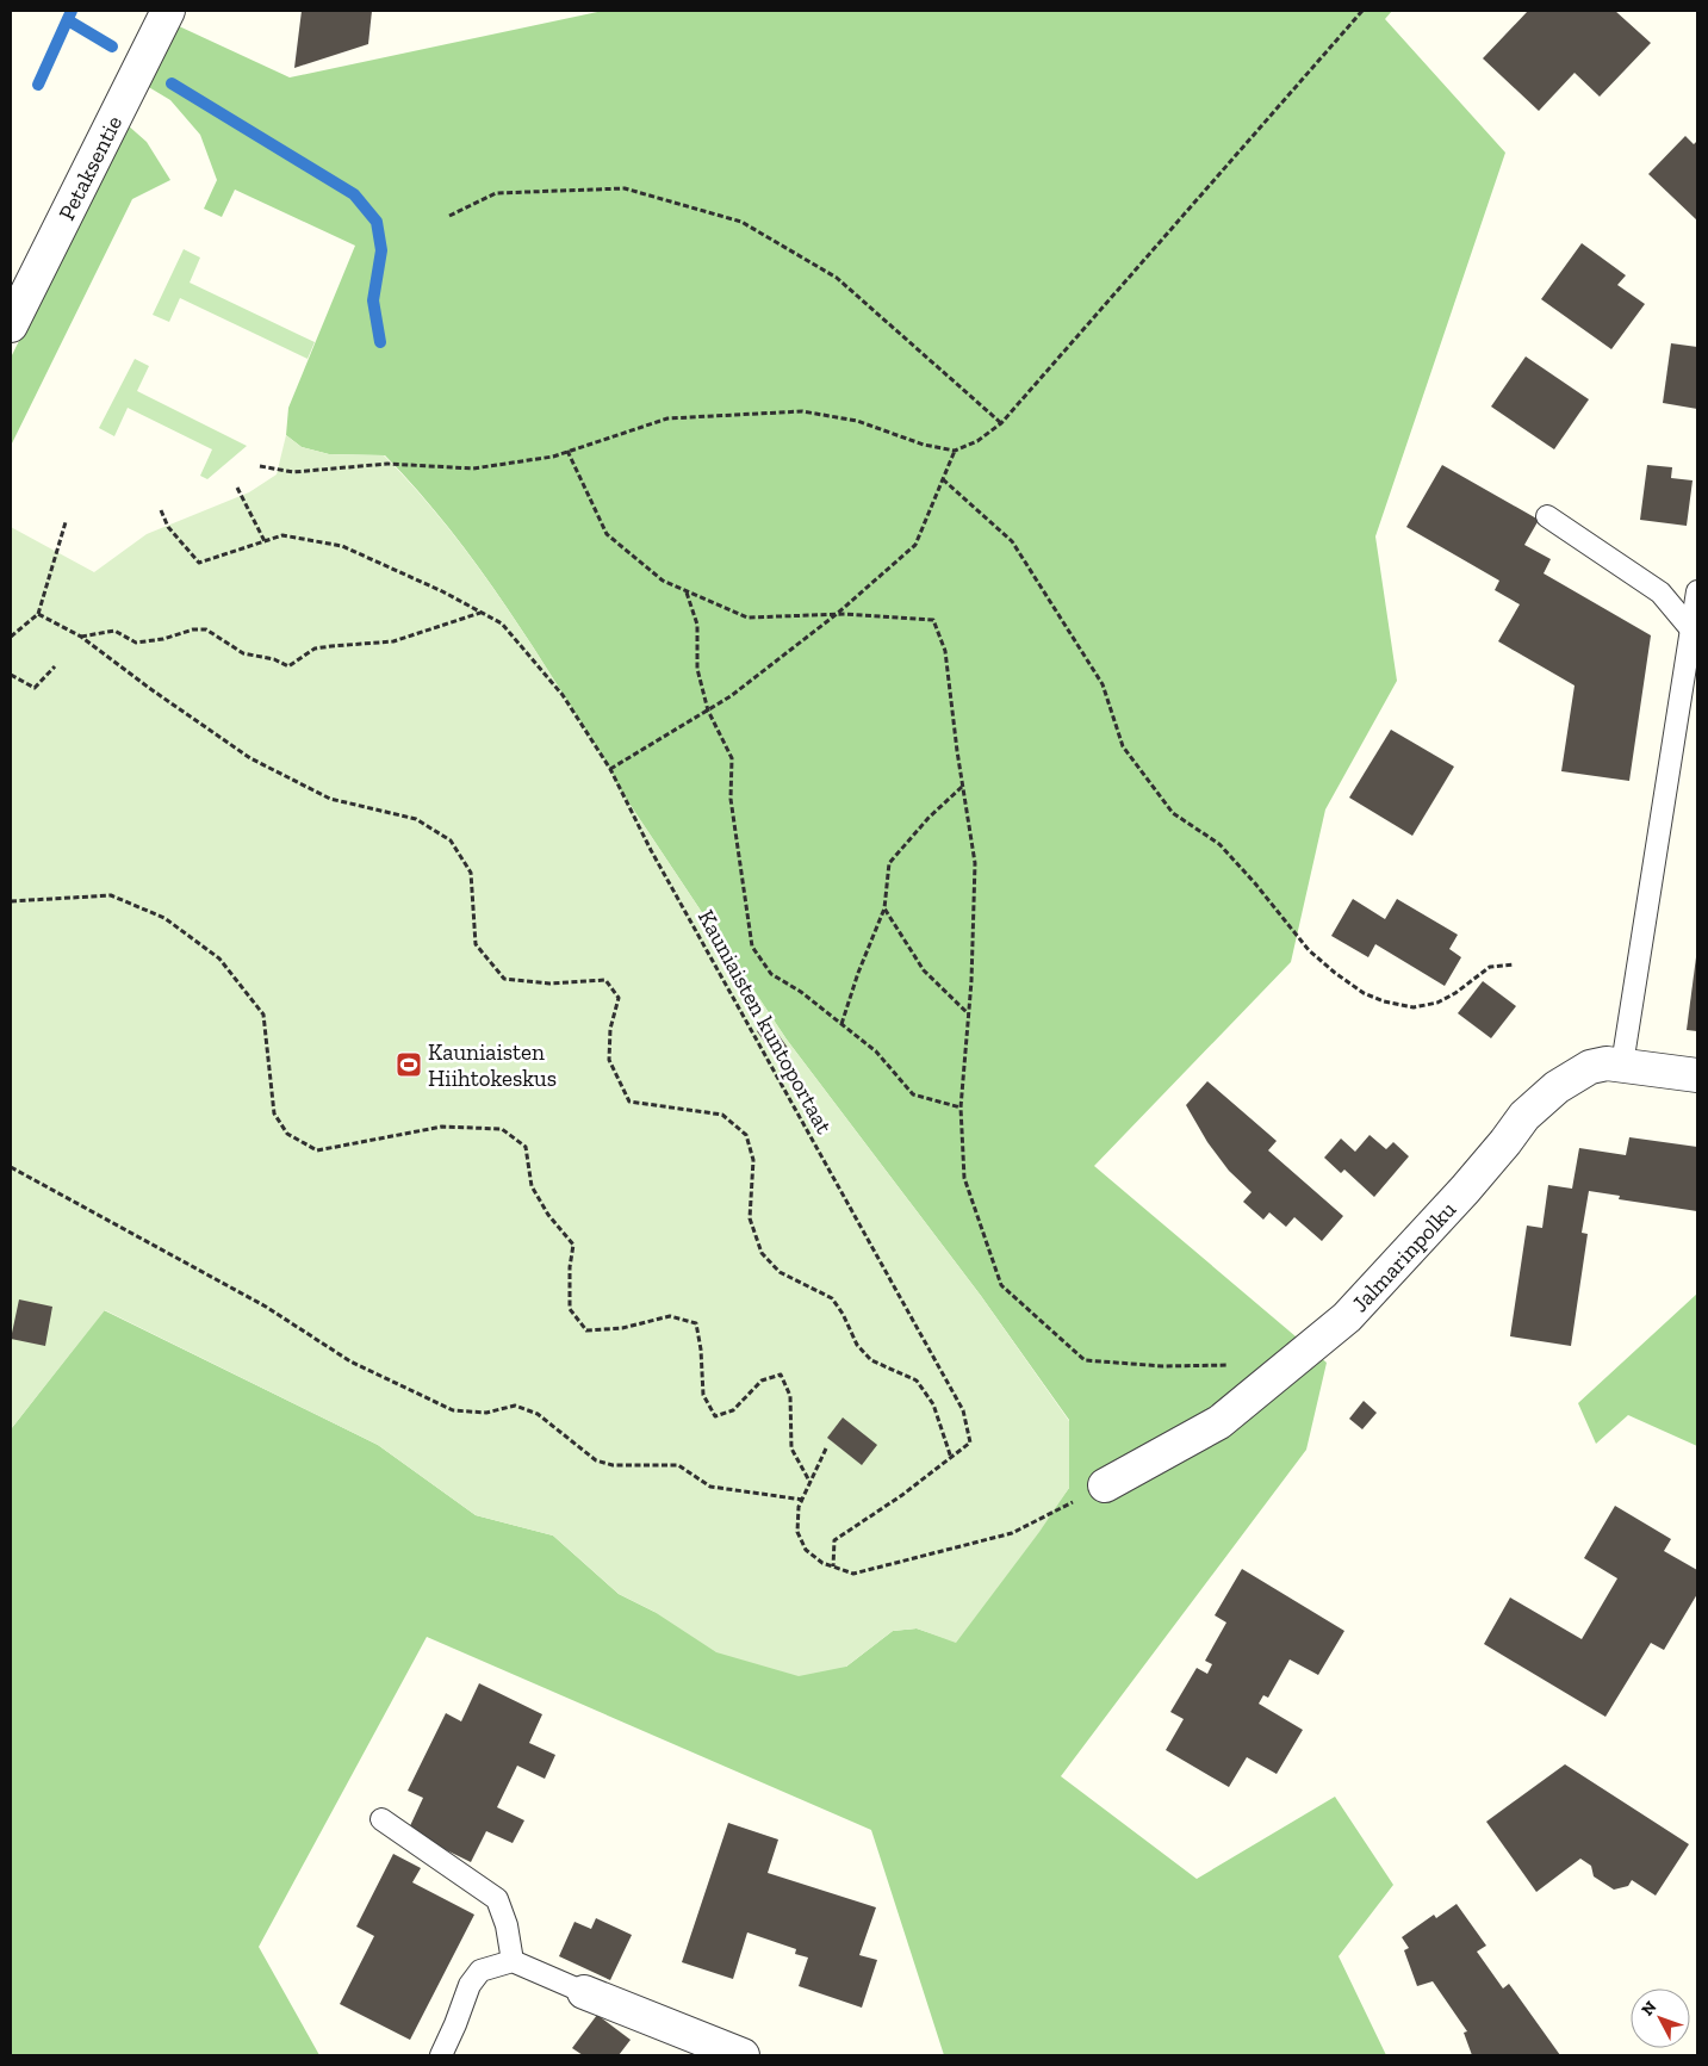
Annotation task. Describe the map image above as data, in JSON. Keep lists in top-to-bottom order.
{
  "streets": {
    "street": ["Petaksentie", "Jalmarinpolku"],
    "path": ["Kauniaisten kuntoportaat"]
  },
  "places": {
    "sports": ["Kauniaisten Hiihtokeskus"]
  },
  "north": "top left"
}
